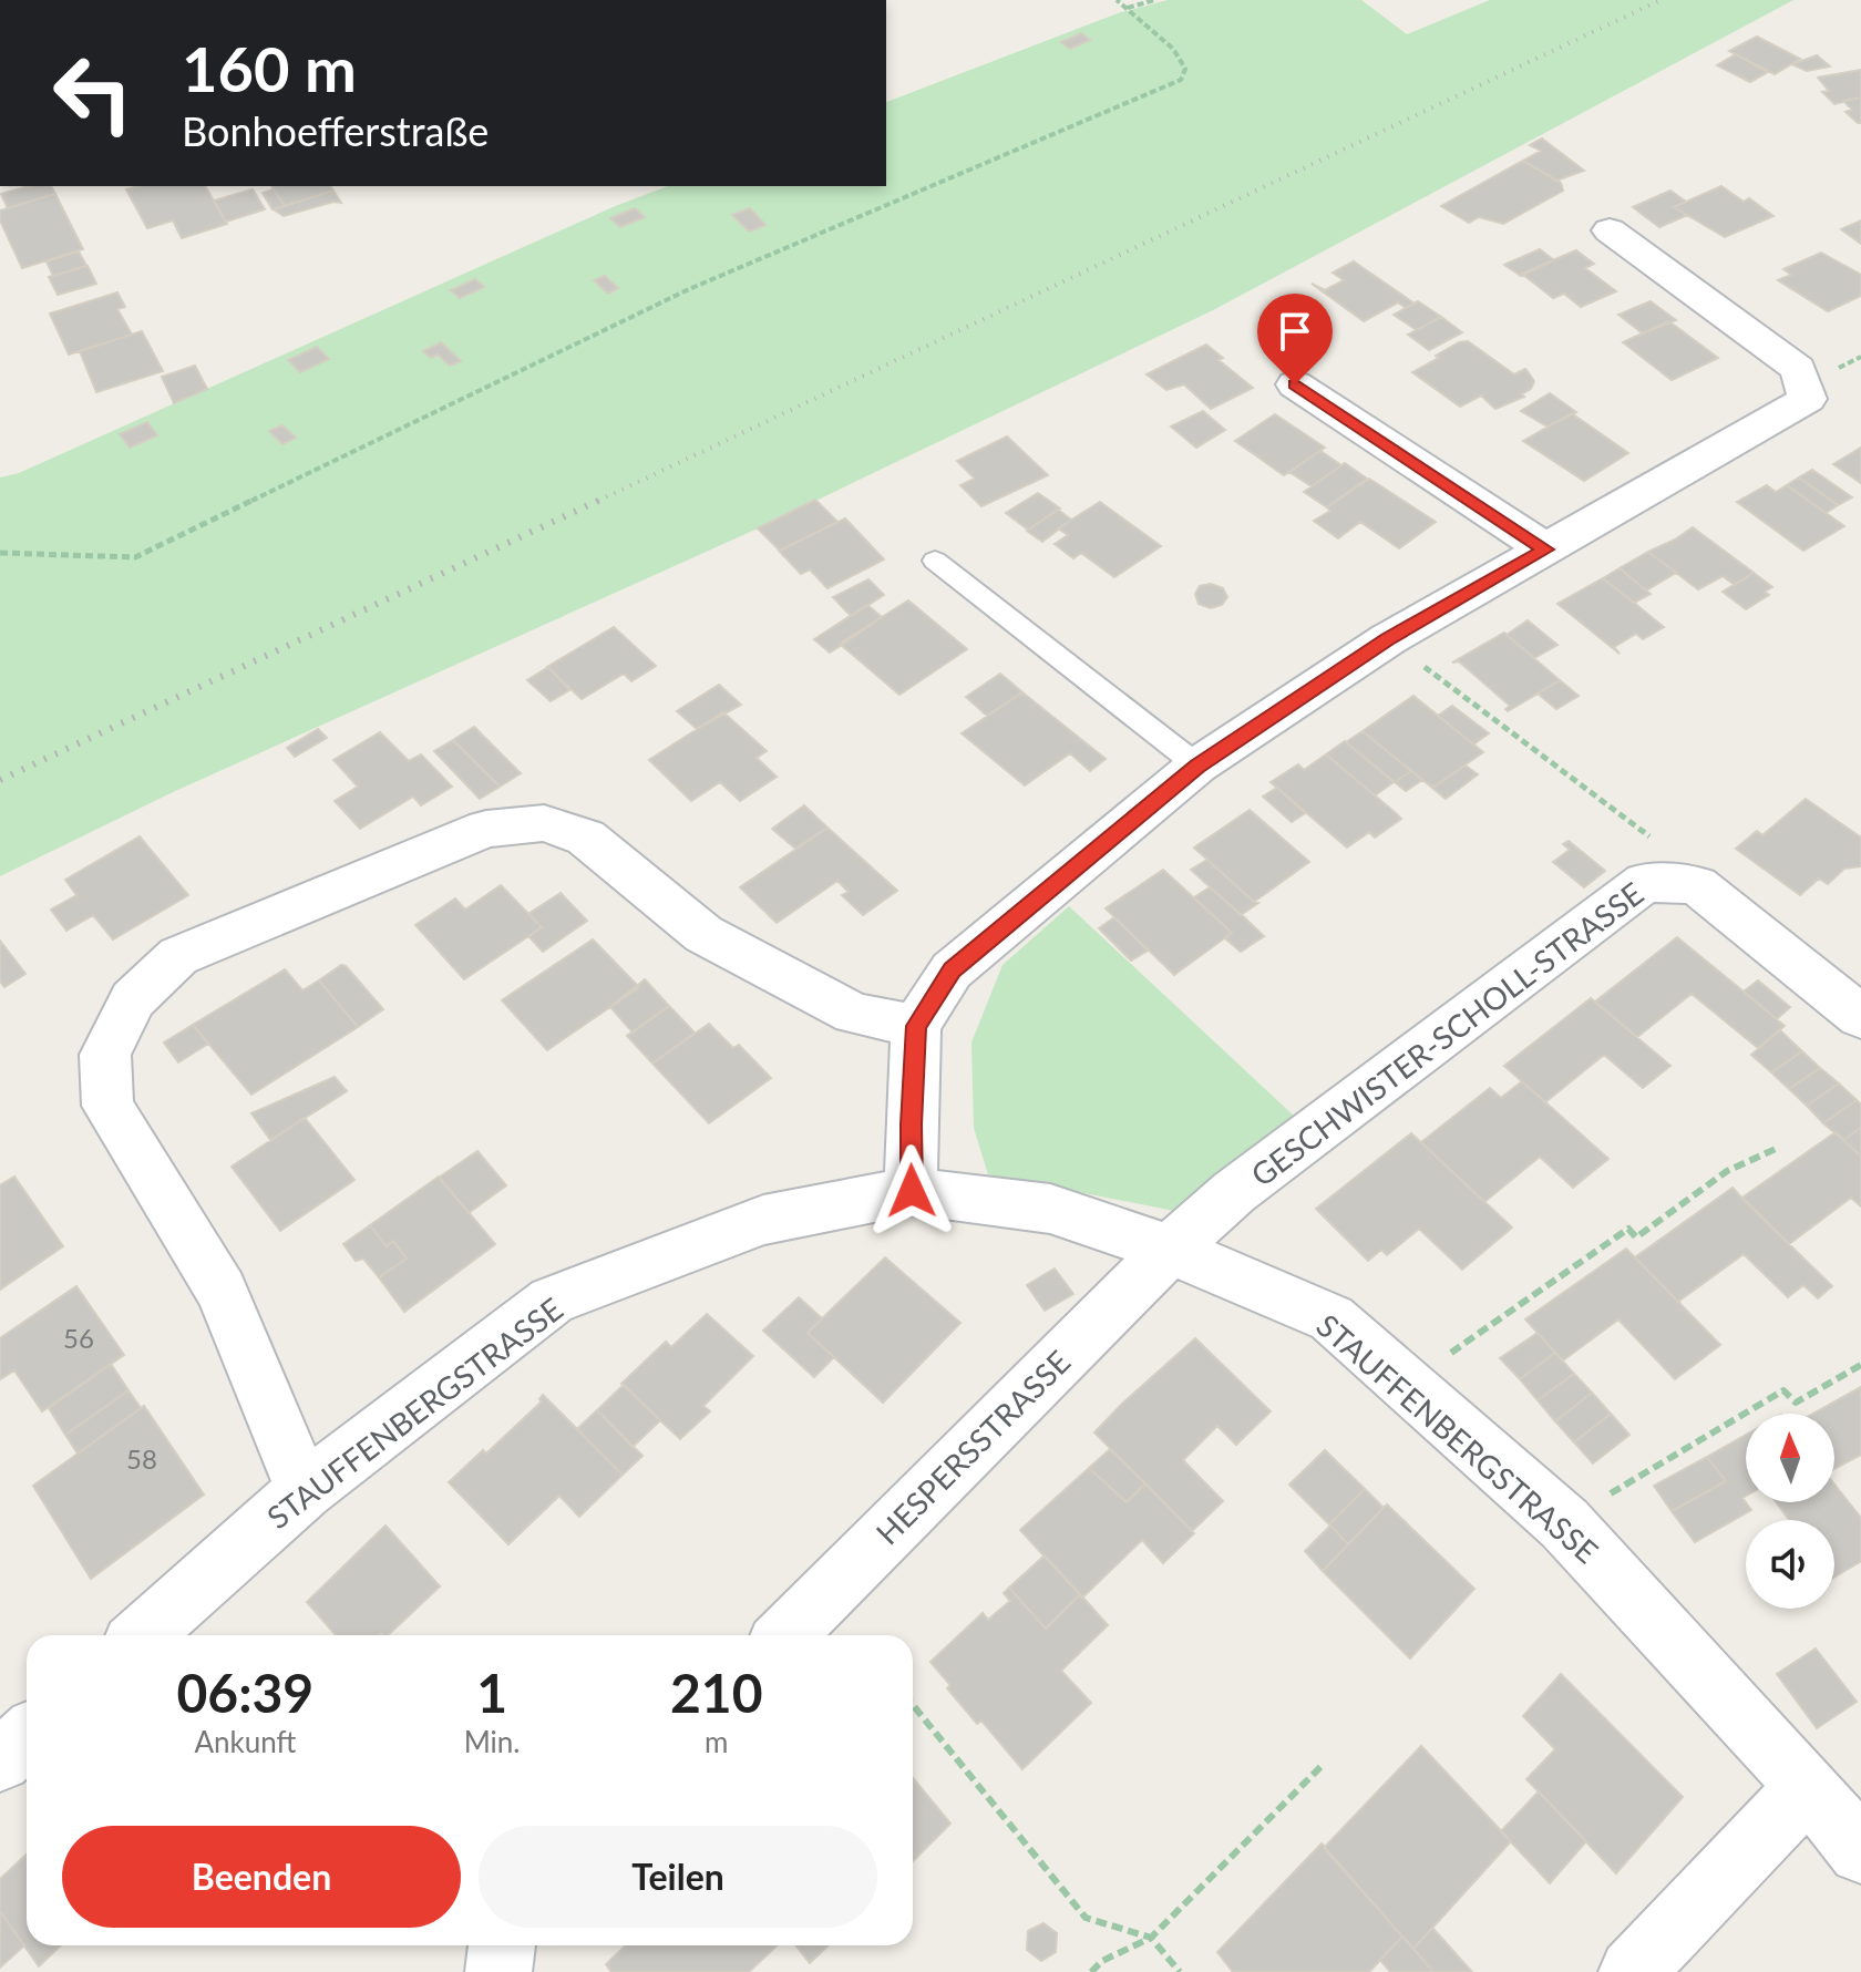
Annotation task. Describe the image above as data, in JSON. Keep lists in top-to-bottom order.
{
  "streets": {
    "street": ["GESCHWISTER-SCHOLL-STRASSE", "STAUFFENBERGSTRASSE", "HESPERSSTRASSE"]
  },
  "crossings": [
    ["GESCHWISTER-SCHOLL-STRASSE", "STAUFFENBERGSTRASSE"],
    ["GESCHWISTER-SCHOLL-STRASSE", "HESPERSSTRASSE"],
    ["STAUFFENBERGSTRASSE", "HESPERSSTRASSE"]
  ],
  "house_numbers": ["56", "58"],
  "north": "top",
  "page": {
    "turn": ["160 m", "Bonhoefferstraße"],
    "eta": [
      "06:39",
      "Ankunft",
      "1",
      "Min.",
      "210",
      "m"
    ],
    "buttons": ["Beenden", "Teilen"]
  }
}
